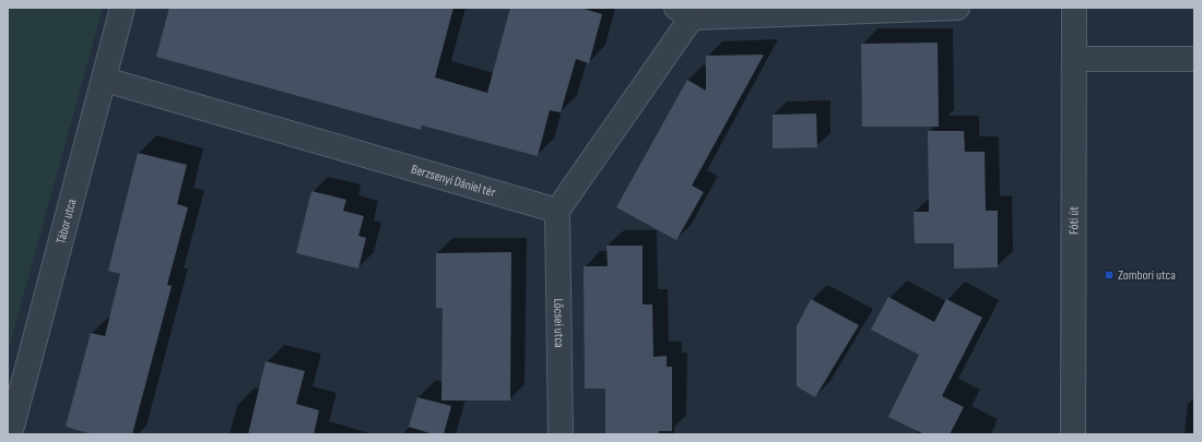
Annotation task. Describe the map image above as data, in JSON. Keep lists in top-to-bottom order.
{
  "streets": {
    "street": [
      "Berzsenyi Dániel tér",
      "Tábor utca",
      "Fóti út",
      "Lőcsei utca"
    ]
  },
  "crossings": [
    ["Berzsenyi Dániel tér", "Tábor utca"],
    ["Berzsenyi Dániel tér", "Lőcsei utca"]
  ],
  "places": {
    "transit": ["Zombori utca"]
  }
}
